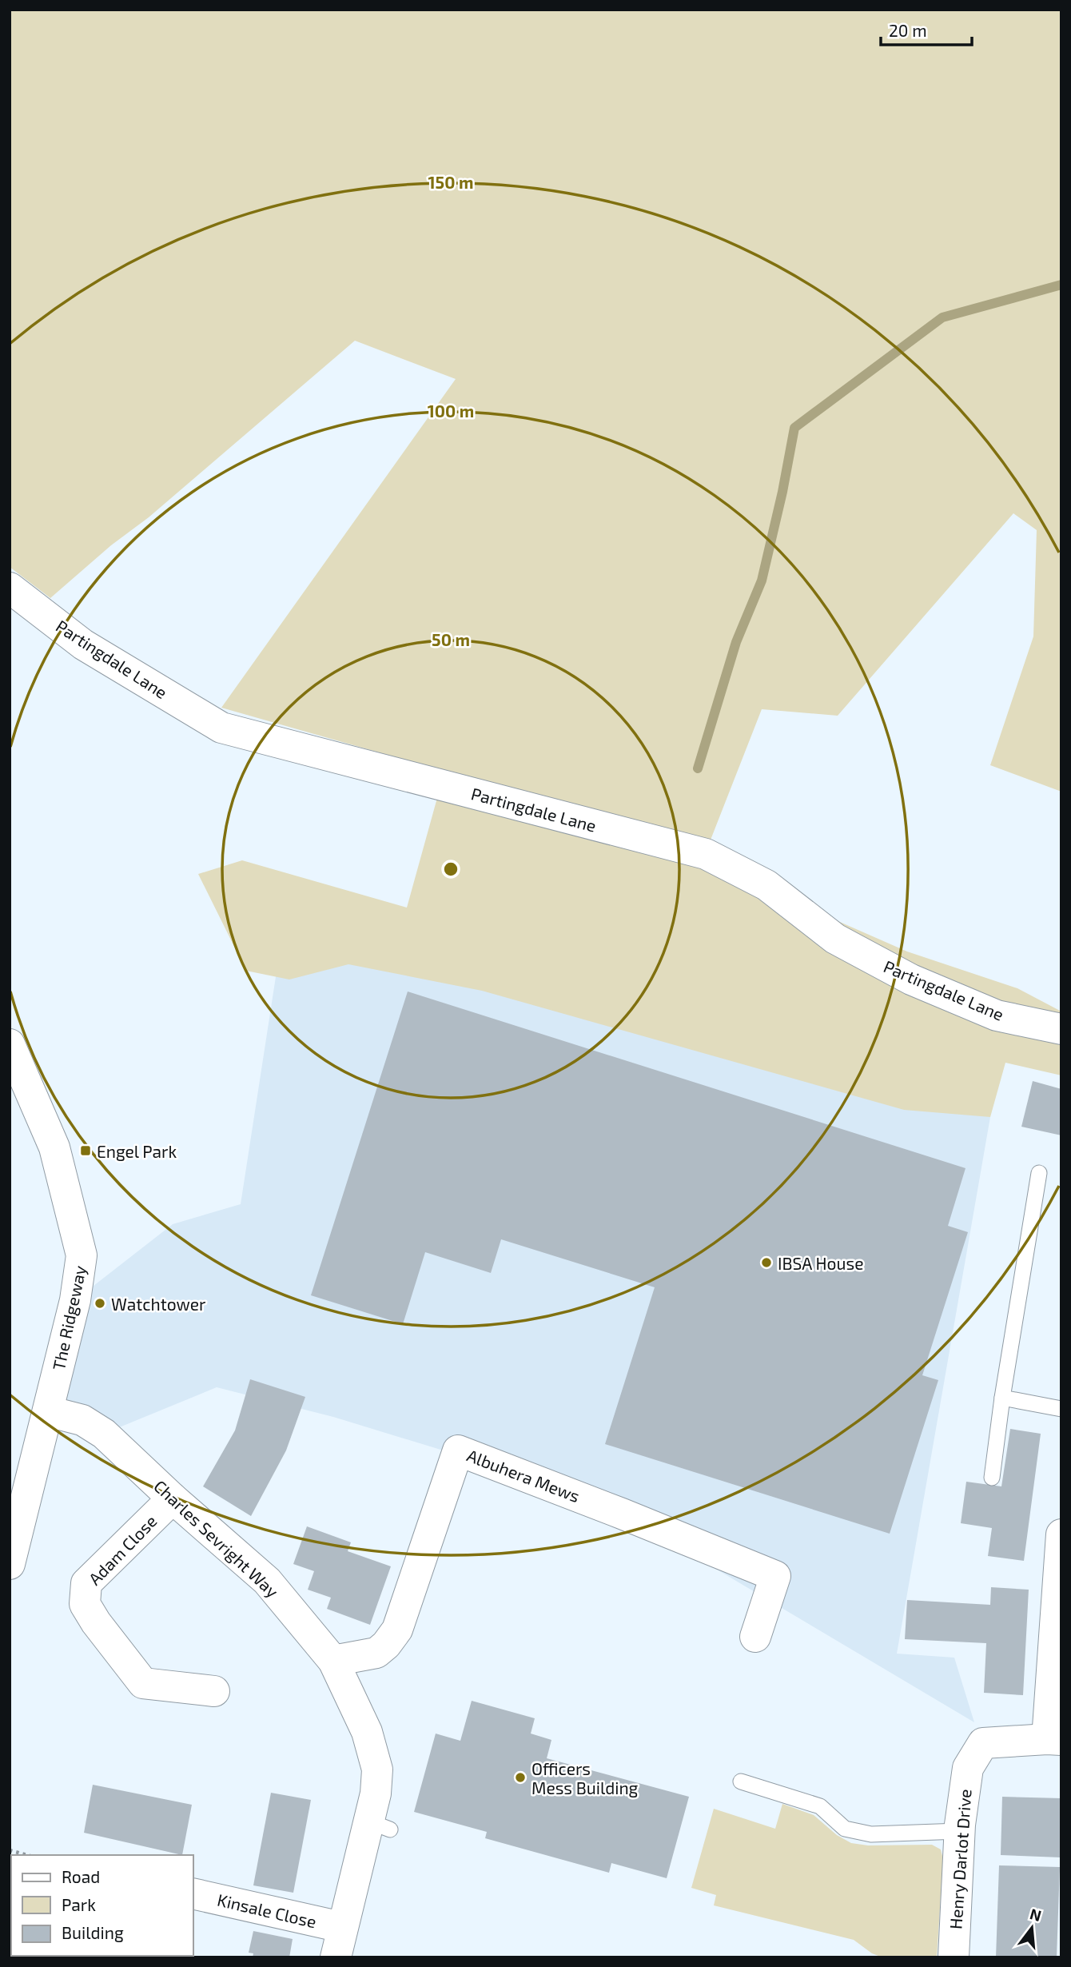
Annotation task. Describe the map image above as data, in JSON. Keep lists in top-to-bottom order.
{
  "streets": {
    "street": [
      "Partingdale Lane",
      "The Ridgeway",
      "Albuhera Mews",
      "Charles Sevright Way",
      "Adam Close",
      "Henry Darlot Drive",
      "Kinsale Close"
    ]
  },
  "crossings": [
    ["The Ridgeway", "Charles Sevright Way"],
    ["Albuhera Mews", "Charles Sevright Way"],
    ["Charles Sevright Way", "Adam Close"],
    ["Charles Sevright Way", "Kinsale Close"]
  ],
  "places": {
    "transit": ["Engel Park"],
    "other": ["IBSA House", "Watchtower", "Officers Mess Building"]
  },
  "legend": ["Road", "Park", "Building"],
  "scale_bar": "20 m",
  "north": "top",
  "rings": ["150 m", "100 m", "50 m"]
}
